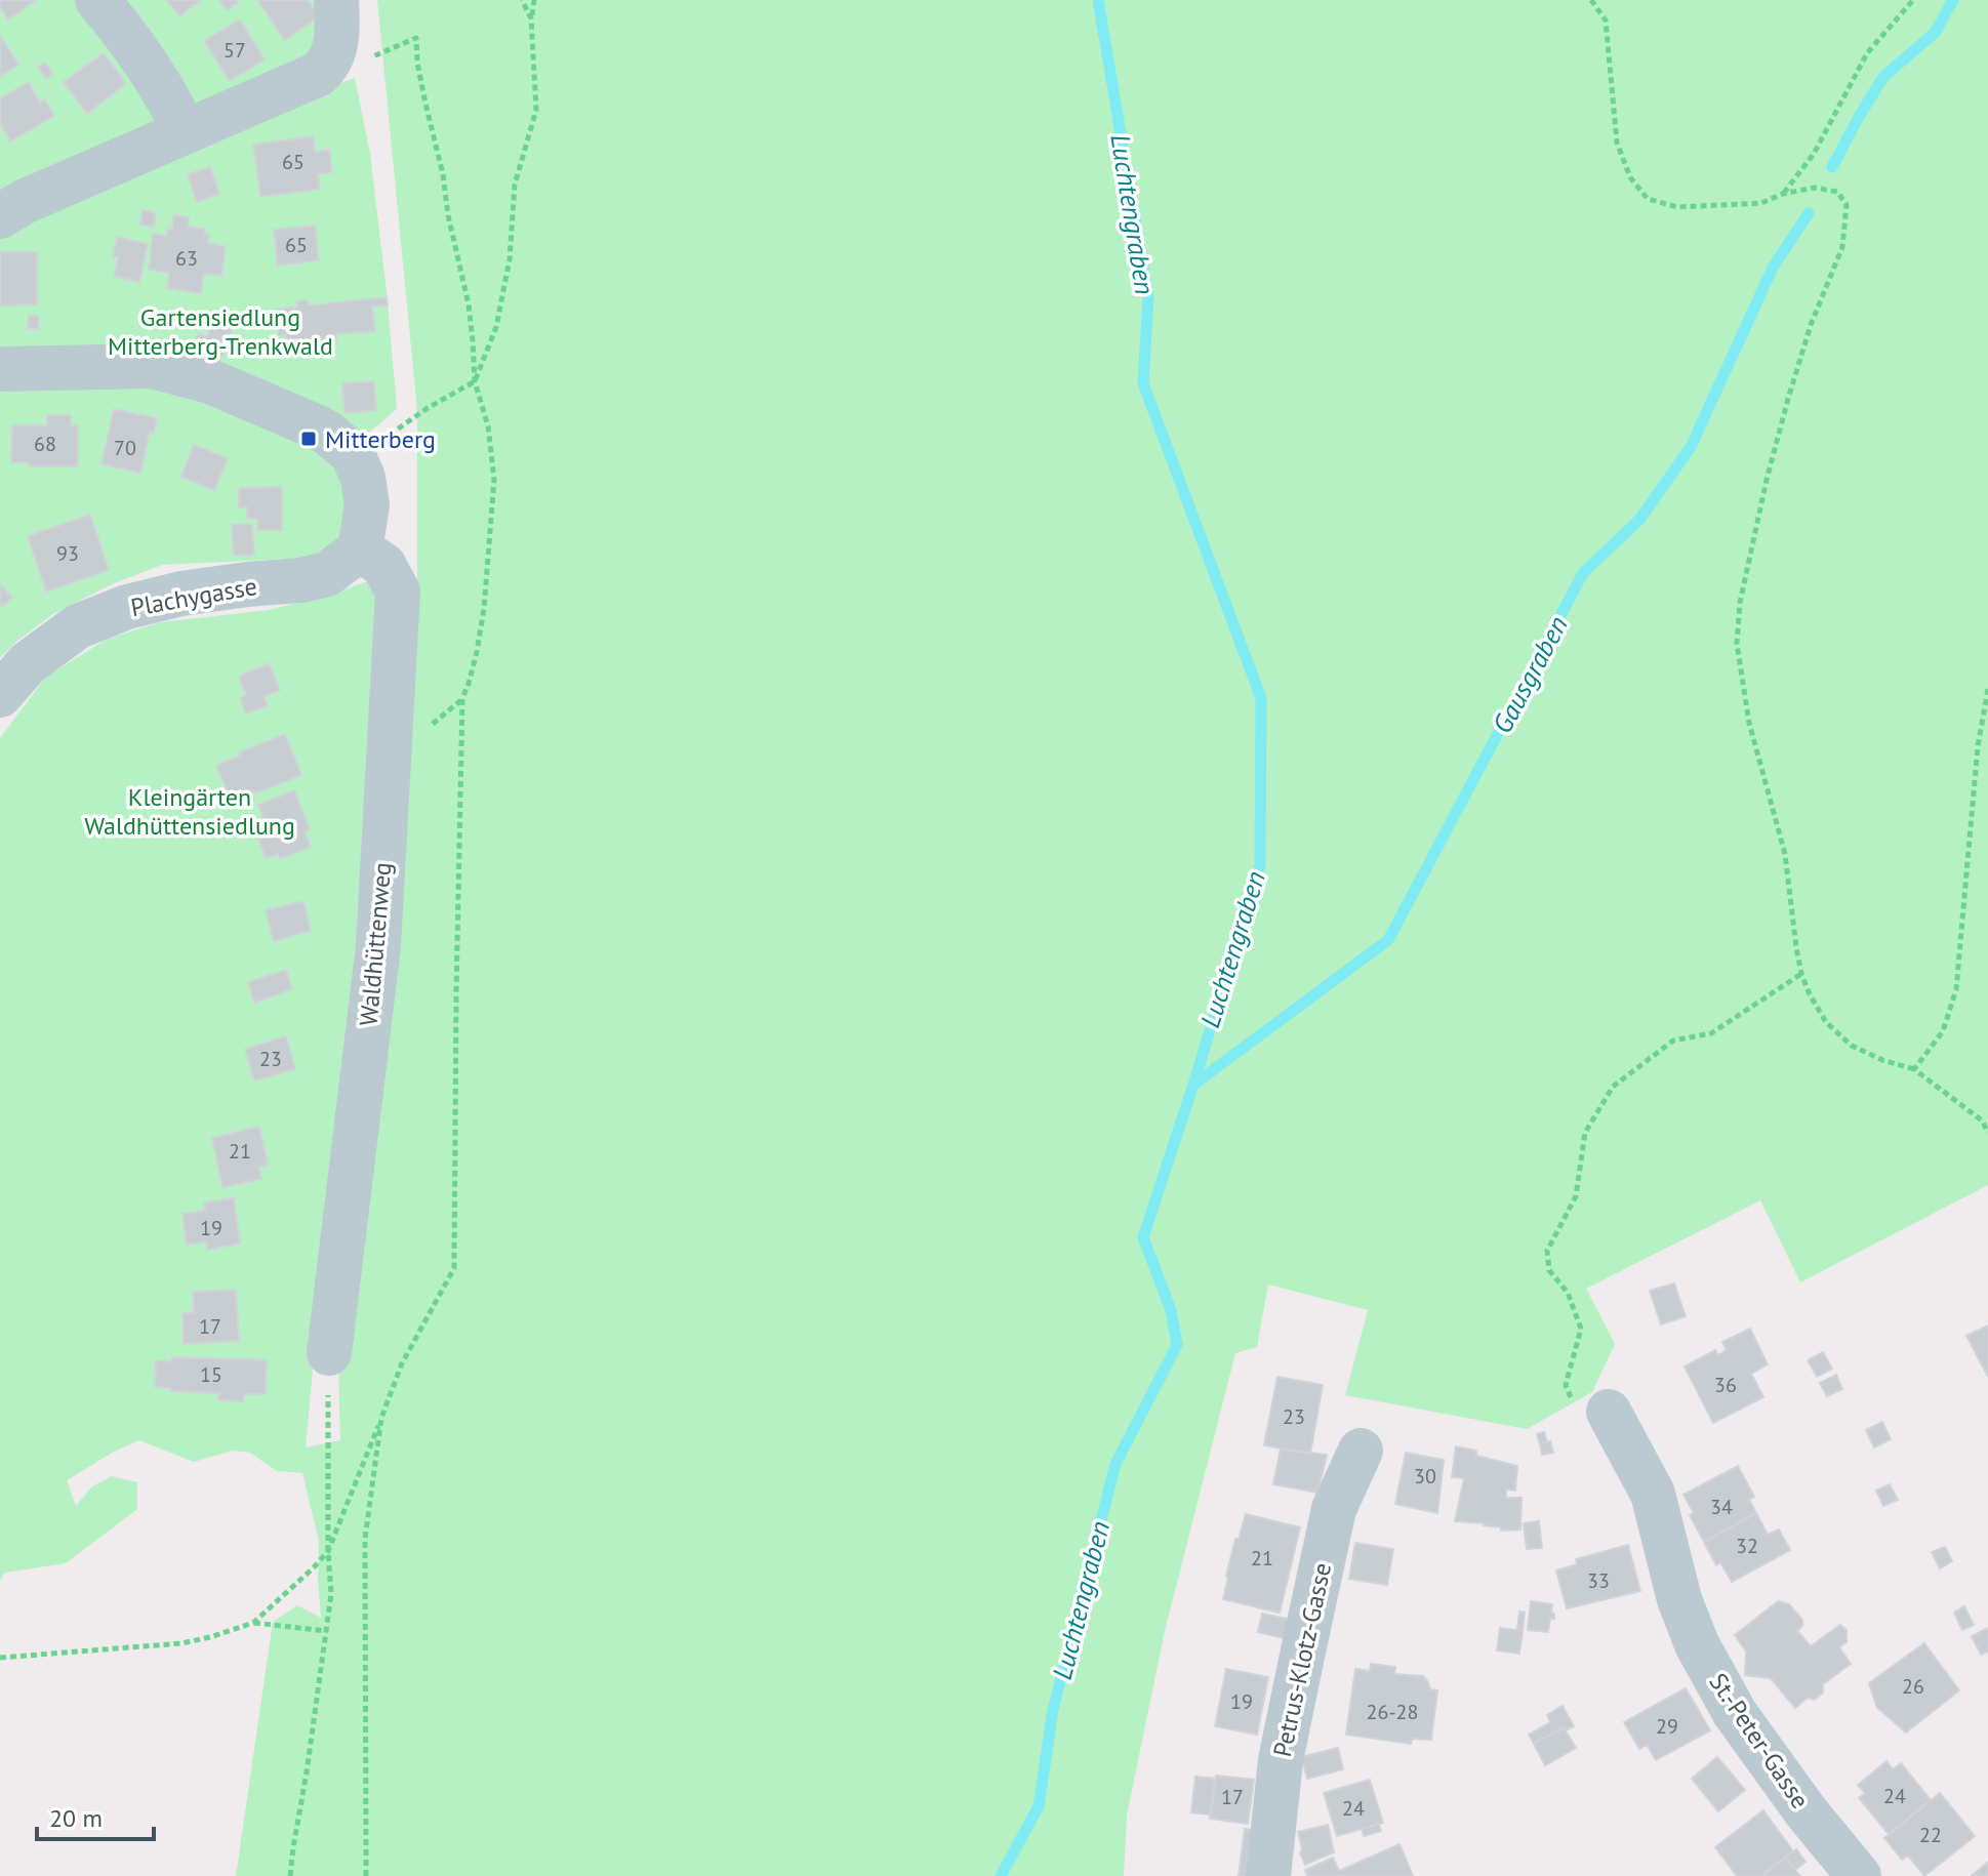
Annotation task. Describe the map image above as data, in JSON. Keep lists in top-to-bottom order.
{
  "streets": {
    "street": [
      "Plachygasse",
      "Waldhüttenweg",
      "Petrus-Klotz-Gasse",
      "St.-Peter-Gasse"
    ]
  },
  "crossings": [
    ["Plachygasse", "Waldhüttenweg"]
  ],
  "water": ["Luchtengraben", "Gausgraben"],
  "parks": ["Gartensiedlung Mitterberg-Trenkwald", "Kleingärten Waldhüttensiedlung"],
  "places": {
    "transit": ["Mitterberg"]
  },
  "house_numbers": [
    "57",
    "65",
    "65",
    "63",
    "68",
    "70",
    "93",
    "23",
    "21",
    "19",
    "17",
    "15",
    "36",
    "23",
    "30",
    "34",
    "32",
    "21",
    "33",
    "26",
    "19",
    "26-28",
    "29",
    "24",
    "17",
    "24",
    "22"
  ],
  "scale_bar": "20 m"
}
